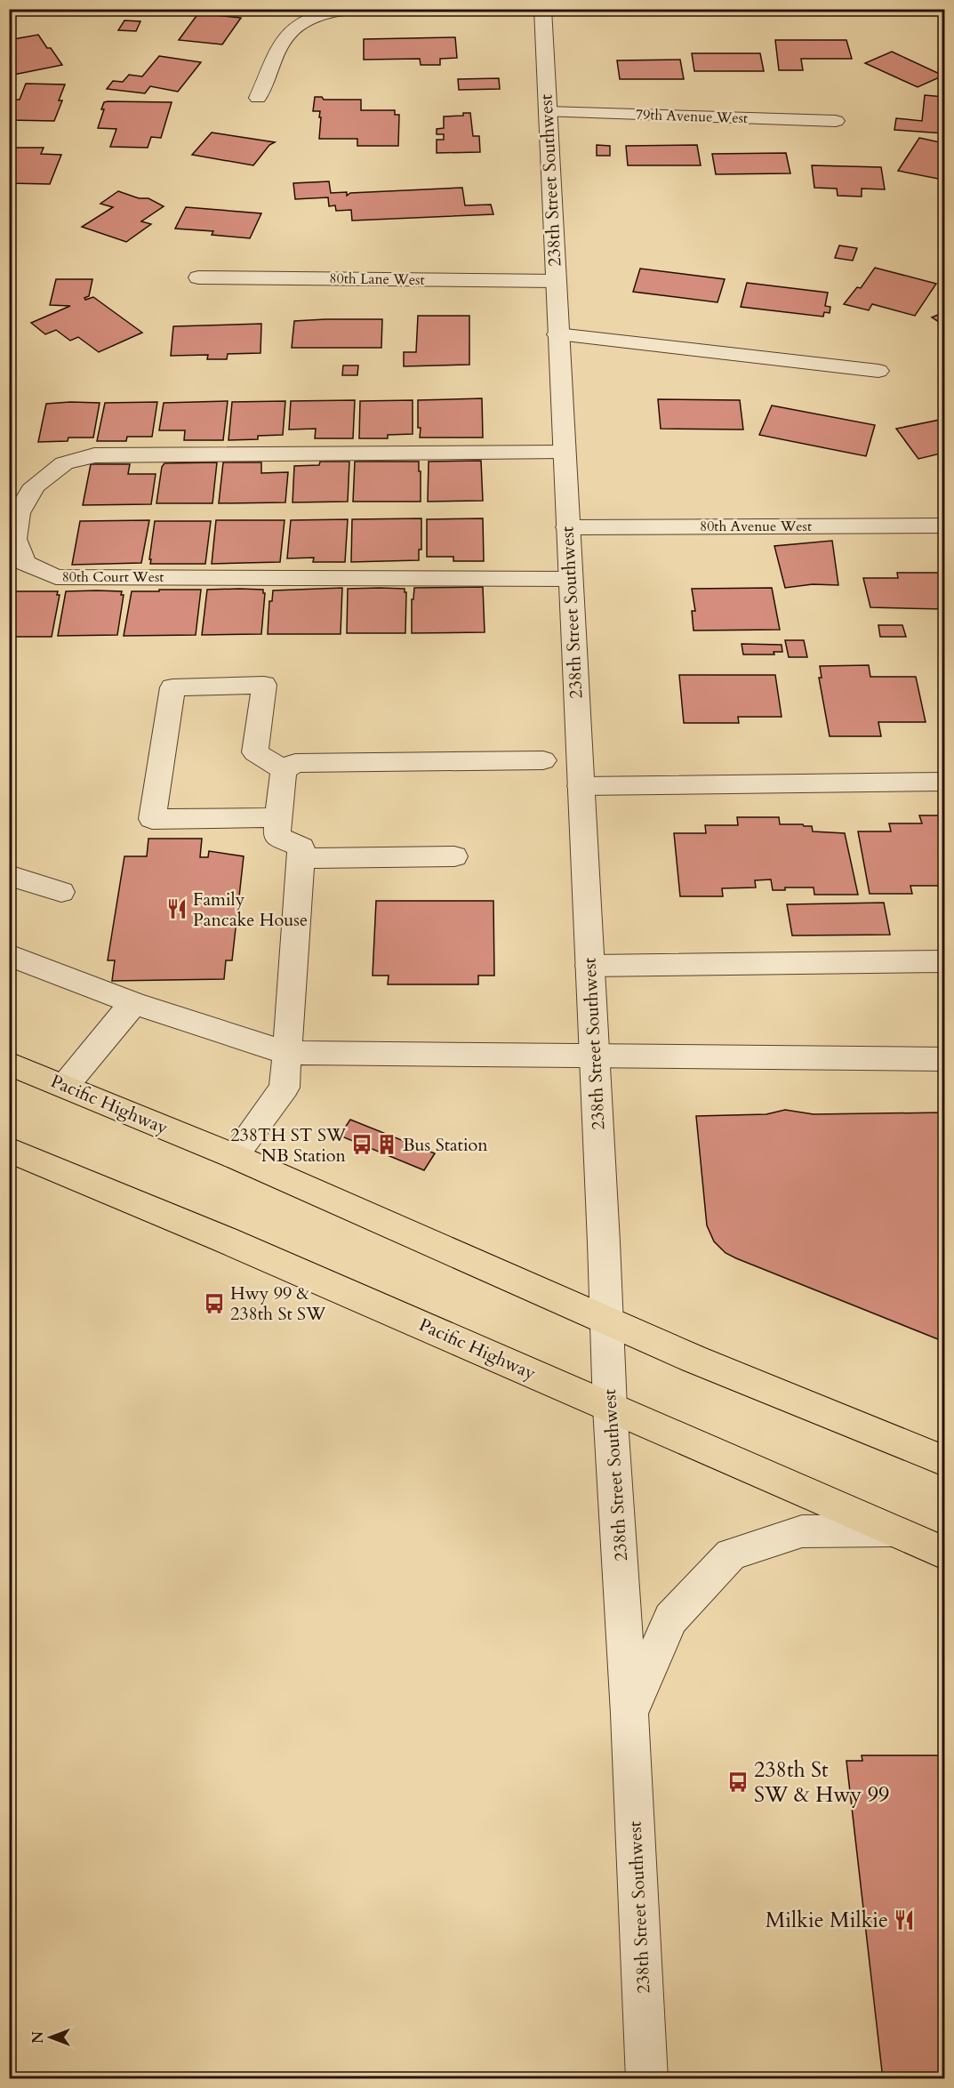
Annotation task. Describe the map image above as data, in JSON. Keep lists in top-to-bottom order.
{
  "streets": {
    "highway": ["Pacific Highway"],
    "street": [
      "79th Avenue West",
      "238th Street Southwest",
      "80th Lane West",
      "80th Avenue West",
      "80th Court West"
    ]
  },
  "crossings": [
    ["79th Avenue West", "238th Street Southwest"],
    ["238th Street Southwest", "80th Lane West"],
    ["238th Street Southwest", "80th Avenue West"],
    ["238th Street Southwest", "80th Court West"],
    ["238th Street Southwest", "Pacific Highway"]
  ],
  "places": {
    "restaurant": ["Family Pancake House", "Milkie Milkie"],
    "bus stop": ["238TH ST SW NB Station", "Hwy 99 & 238th St SW", "238th St SW & Hwy 99"],
    "building": ["Bus Station"]
  },
  "north": "left"
}
